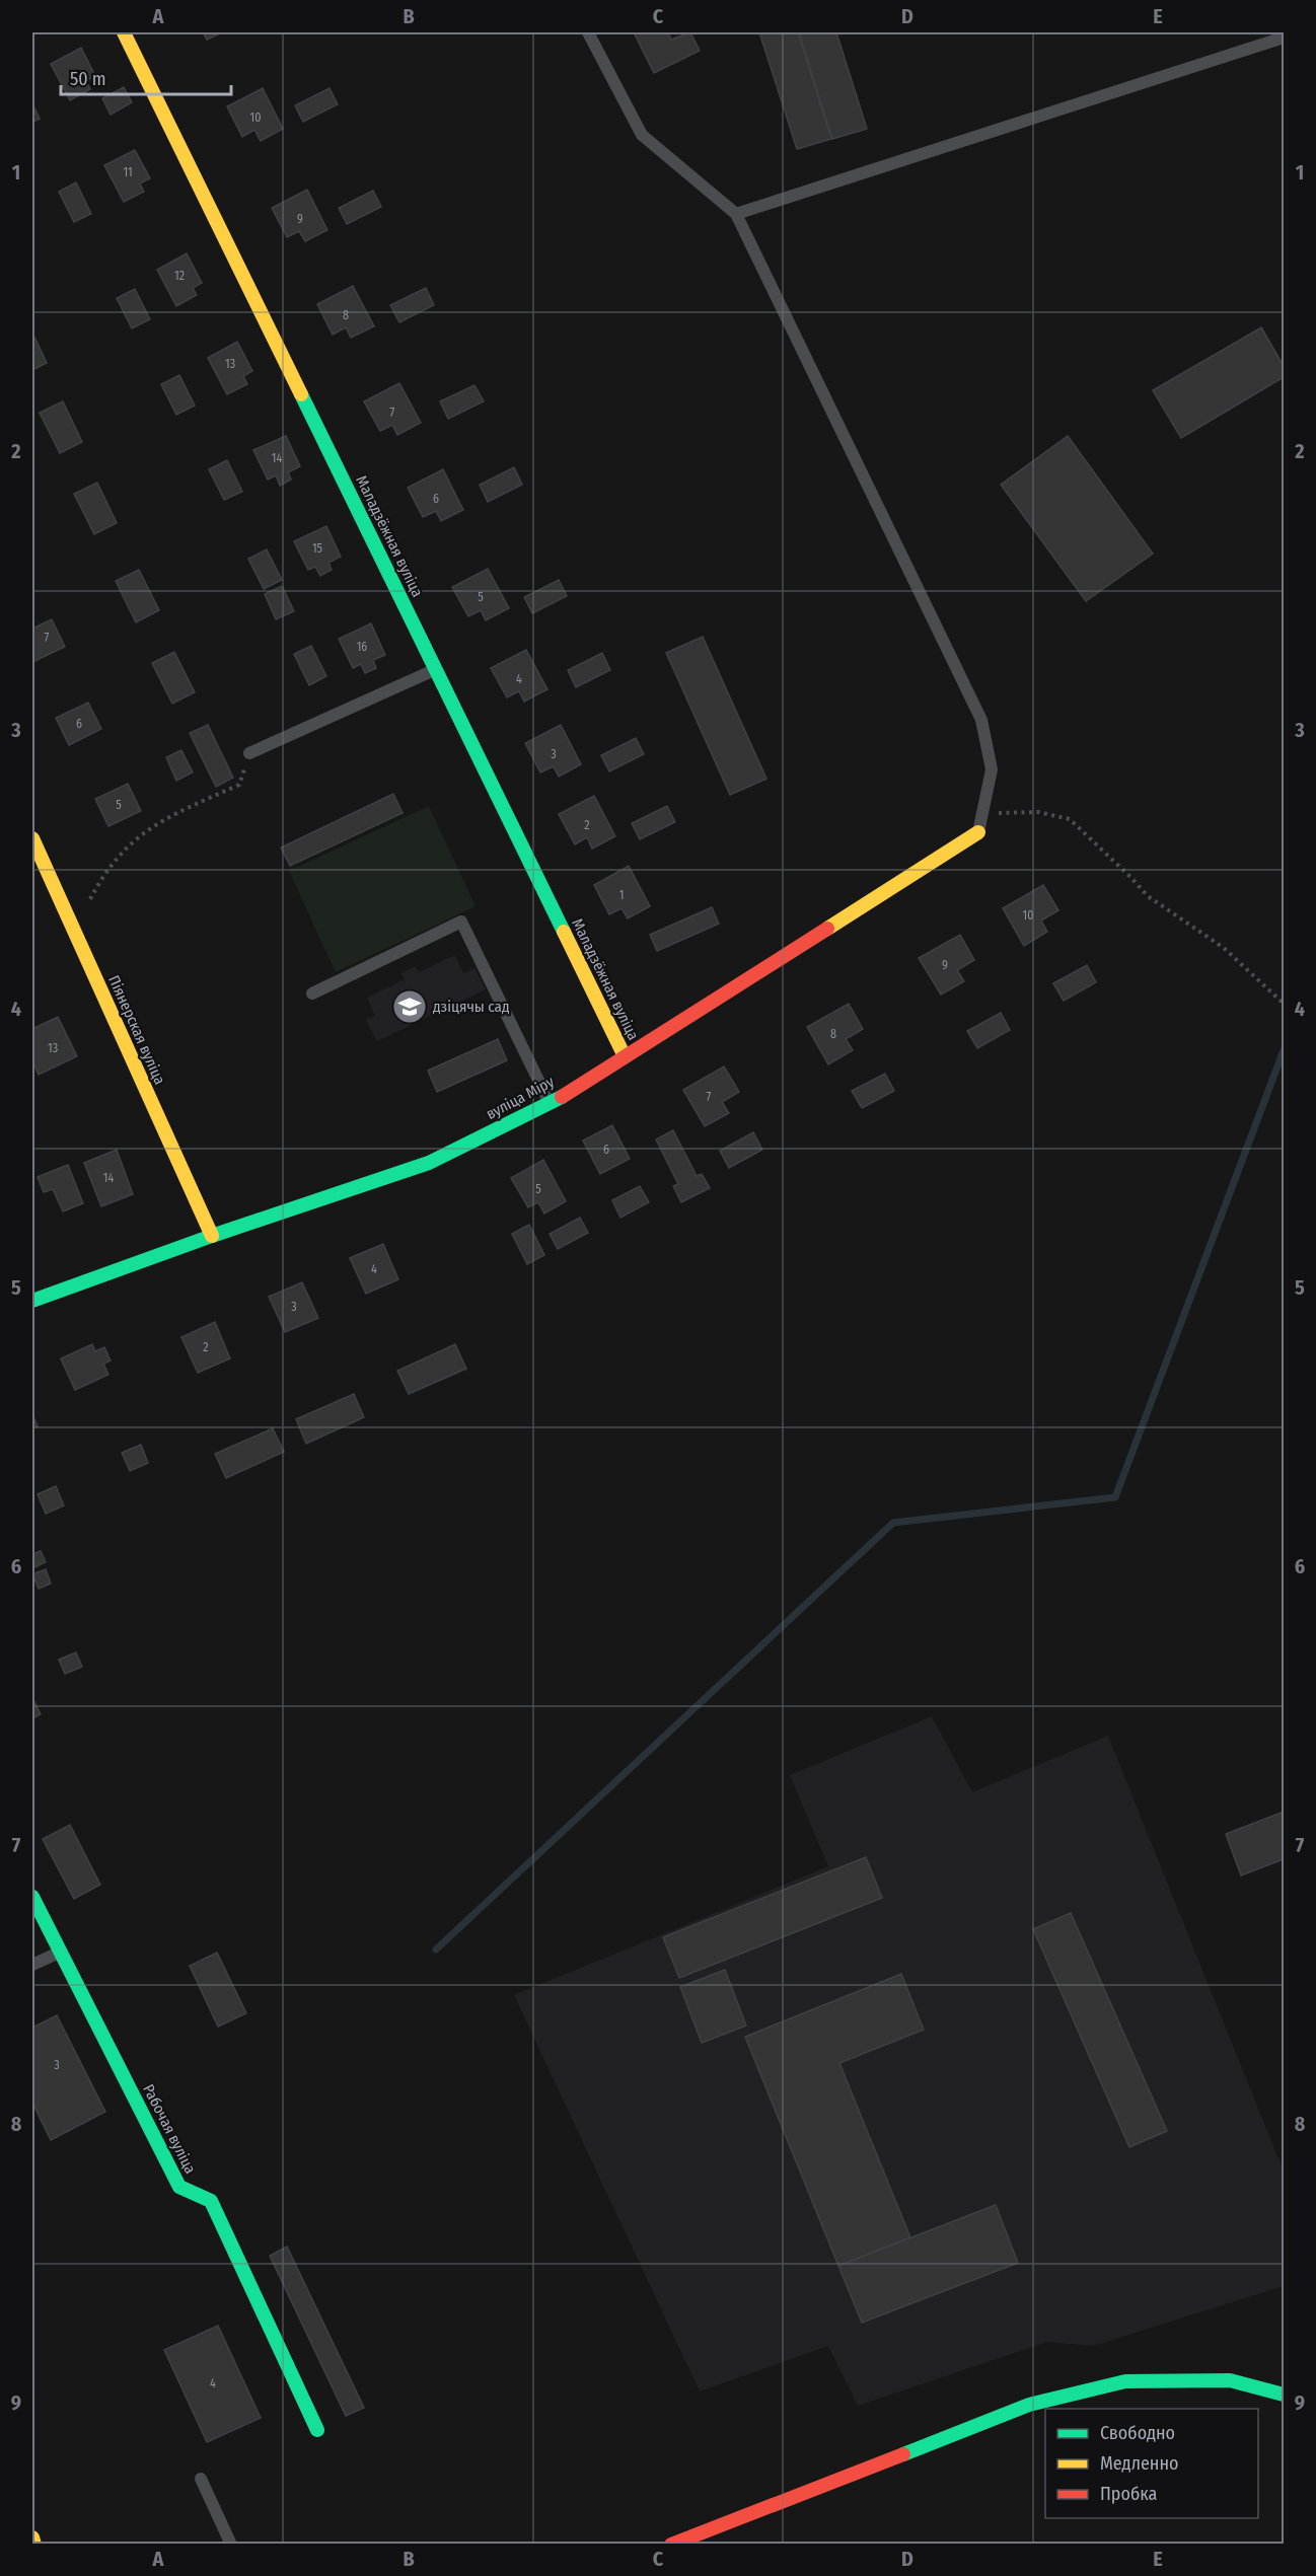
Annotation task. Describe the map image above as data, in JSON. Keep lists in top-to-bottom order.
{
  "streets": {
    "street": [
      "Маладзёжная вуліца",
      "Піянерская вуліца",
      "вуліца Міру",
      "Рабочая вуліца"
    ]
  },
  "crossings": [
    ["Маладзёжная вуліца", "вуліца Міру"],
    ["Піянерская вуліца", "вуліца Міру"]
  ],
  "places": {
    "school or university": ["дзіцячы сад"]
  },
  "house_numbers": [
    "10",
    "11",
    "9",
    "12",
    "8",
    "13",
    "7",
    "14",
    "6",
    "15",
    "5",
    "7",
    "16",
    "4",
    "6",
    "3",
    "5",
    "2",
    "1",
    "10",
    "9",
    "8",
    "13",
    "7",
    "6",
    "14",
    "5",
    "4",
    "3",
    "2",
    "3",
    "4"
  ],
  "legend": ["Свободно", "Медленно", "Пробка"],
  "scale_bar": "50 m",
  "grid": {
    "columns": [
      "A",
      "B",
      "C",
      "D",
      "E"
    ],
    "rows": [
      "1",
      "2",
      "3",
      "4",
      "5",
      "6",
      "7",
      "8",
      "9"
    ]
  }
}
